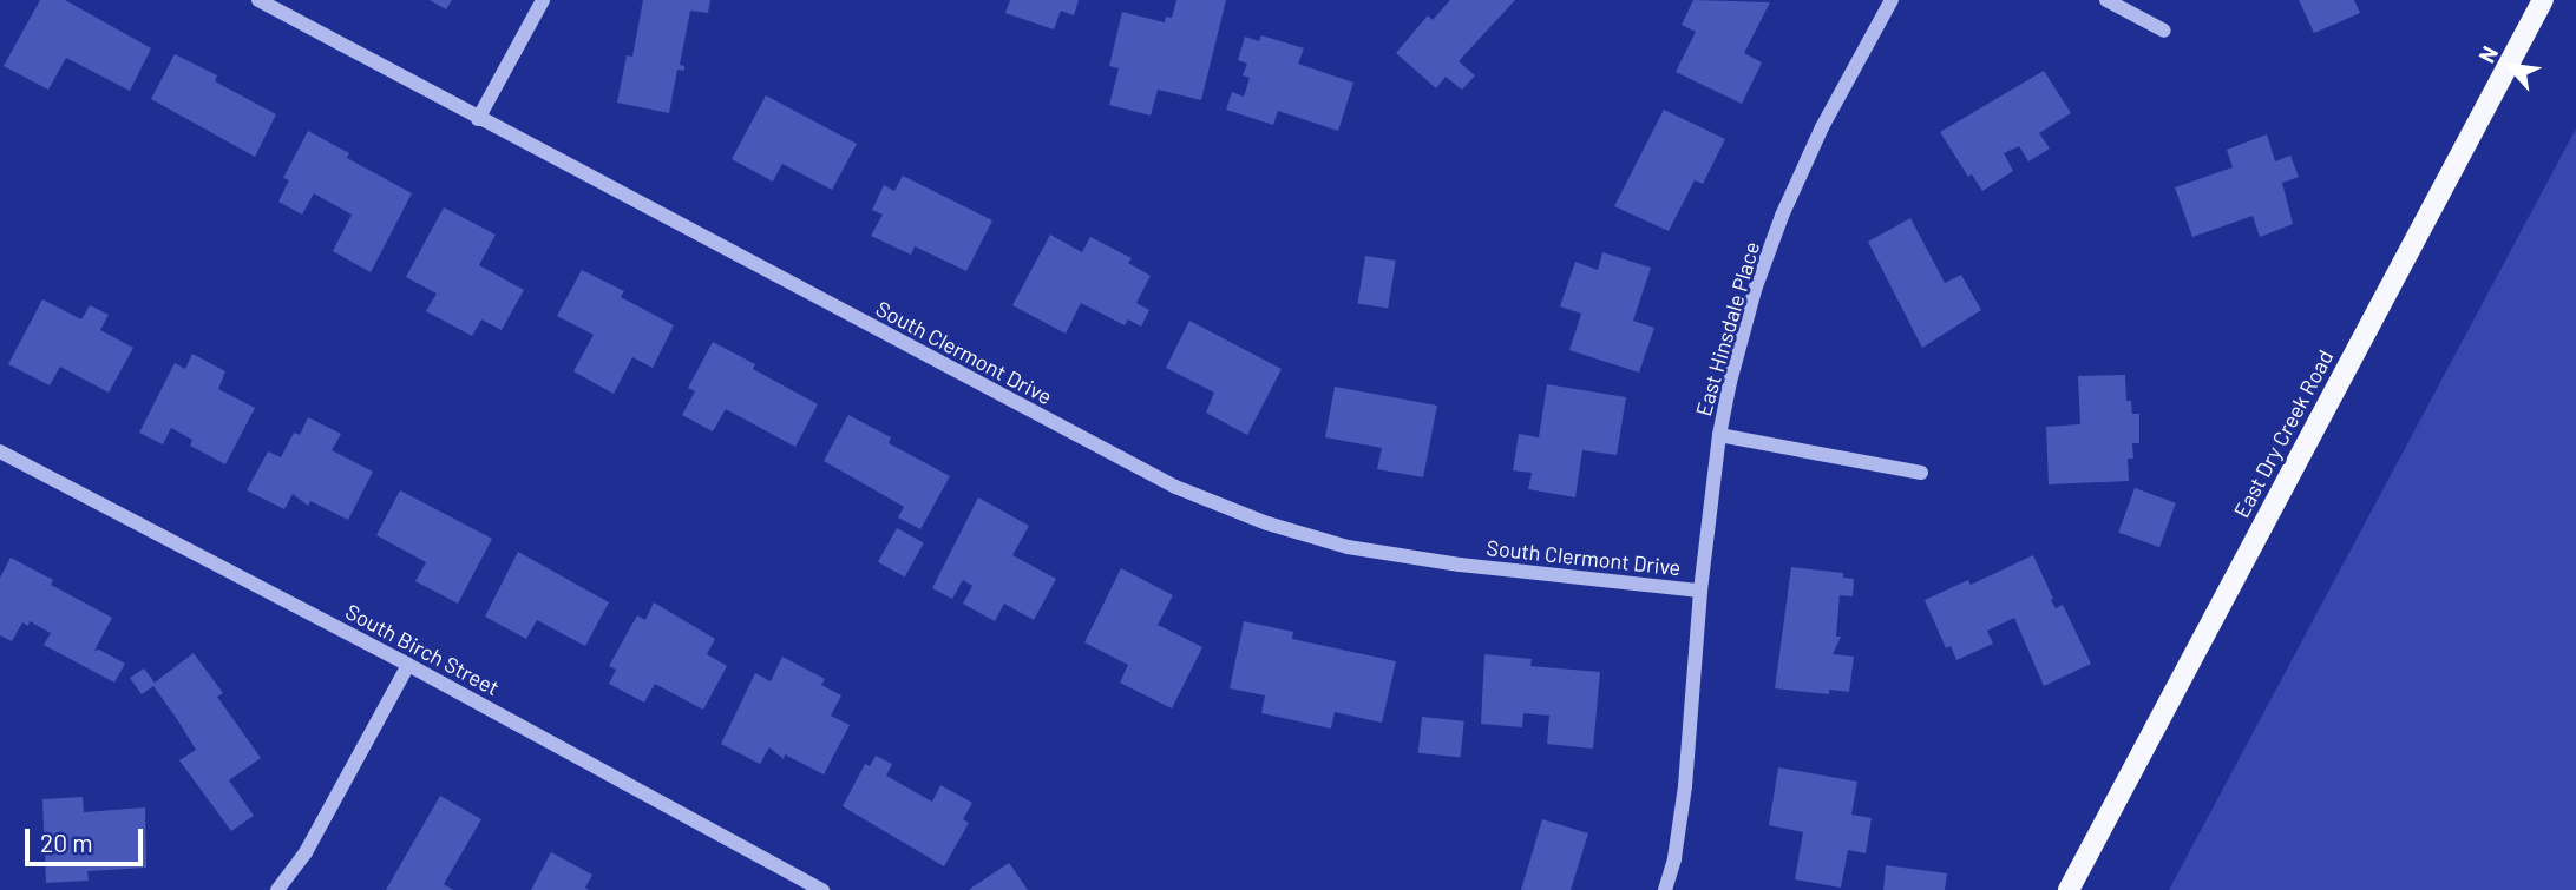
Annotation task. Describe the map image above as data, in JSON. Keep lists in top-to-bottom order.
{
  "streets": {
    "main road": ["East Dry Creek Road"],
    "street": ["East Hinsdale Place", "South Clermont Drive", "South Birch Street"]
  },
  "crossings": [
    ["East Hinsdale Place", "South Clermont Drive"]
  ],
  "scale_bar": "20 m",
  "north": "top left"
}
